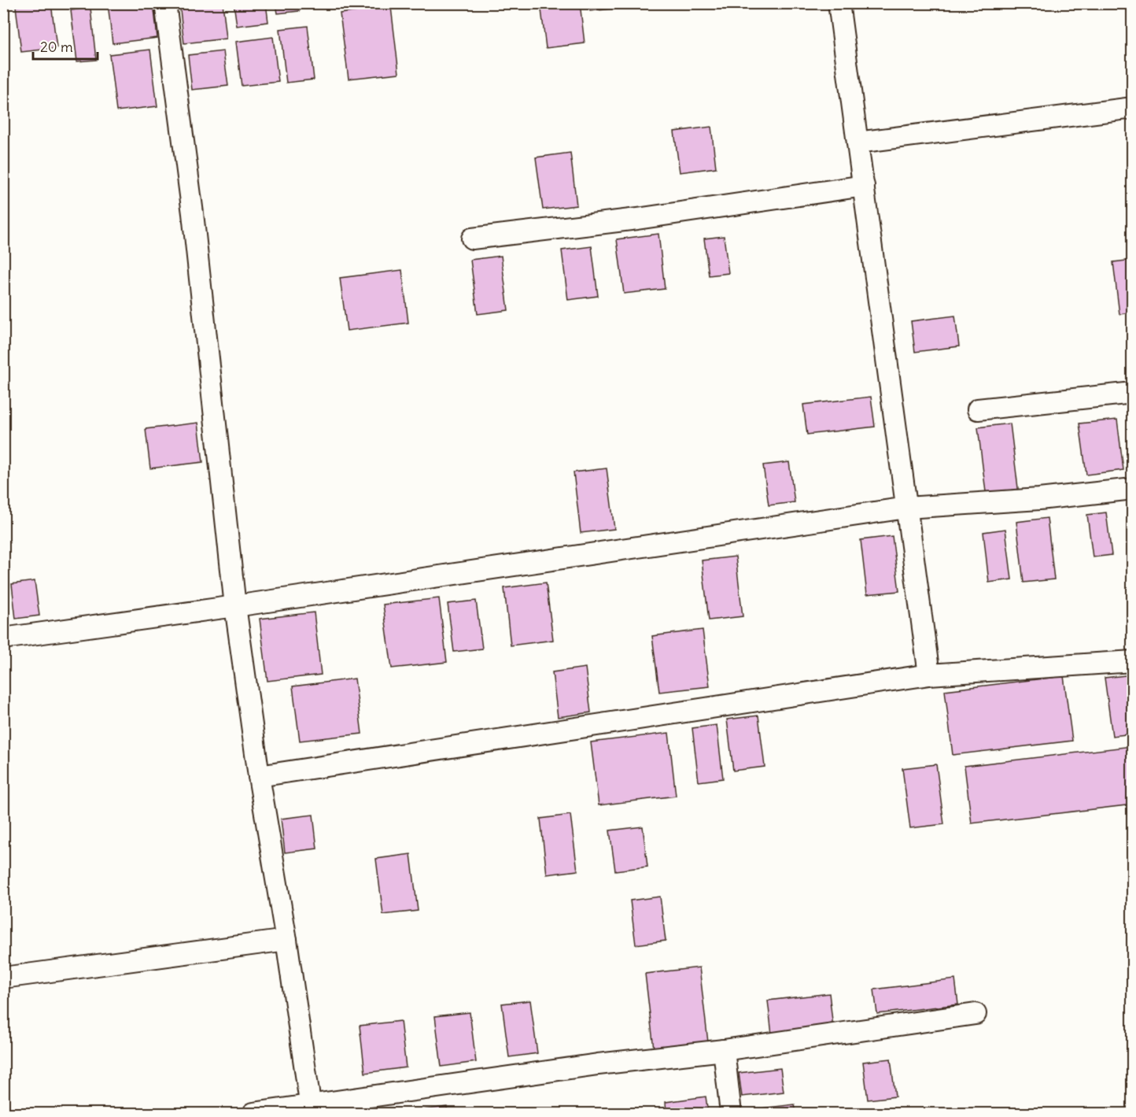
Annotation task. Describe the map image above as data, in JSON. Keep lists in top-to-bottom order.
{
  "scale_bar": "20 m"
}
